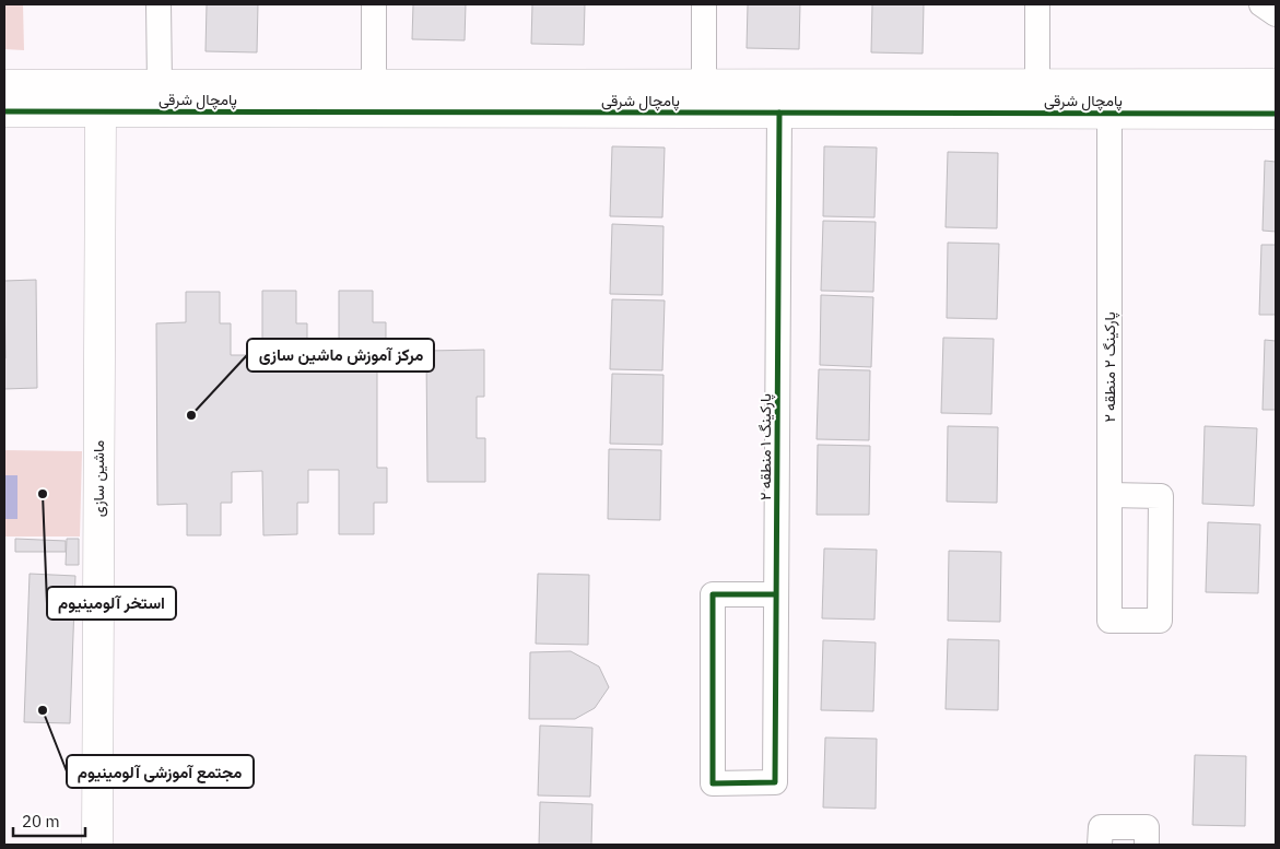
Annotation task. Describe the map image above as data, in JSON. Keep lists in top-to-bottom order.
{
  "streets": {
    "street": [
      "پامچال شرقی",
      "پارکینگ ۲ منطقه ۲",
      "پارکینگ ۱ منطقه ۲",
      "ماشین سازی"
    ]
  },
  "crossings": [
    ["پامچال شرقی", "پارکینگ ۲ منطقه ۲"],
    ["پامچال شرقی", "پارکینگ ۱ منطقه ۲"],
    ["پامچال شرقی", "ماشین سازی"]
  ],
  "places": ["مرکز آموزش ماشین سازی", "استخر آلومینیوم", "مجتمع آموزشی آلومینیوم"],
  "scale_bar": "20 m"
}
